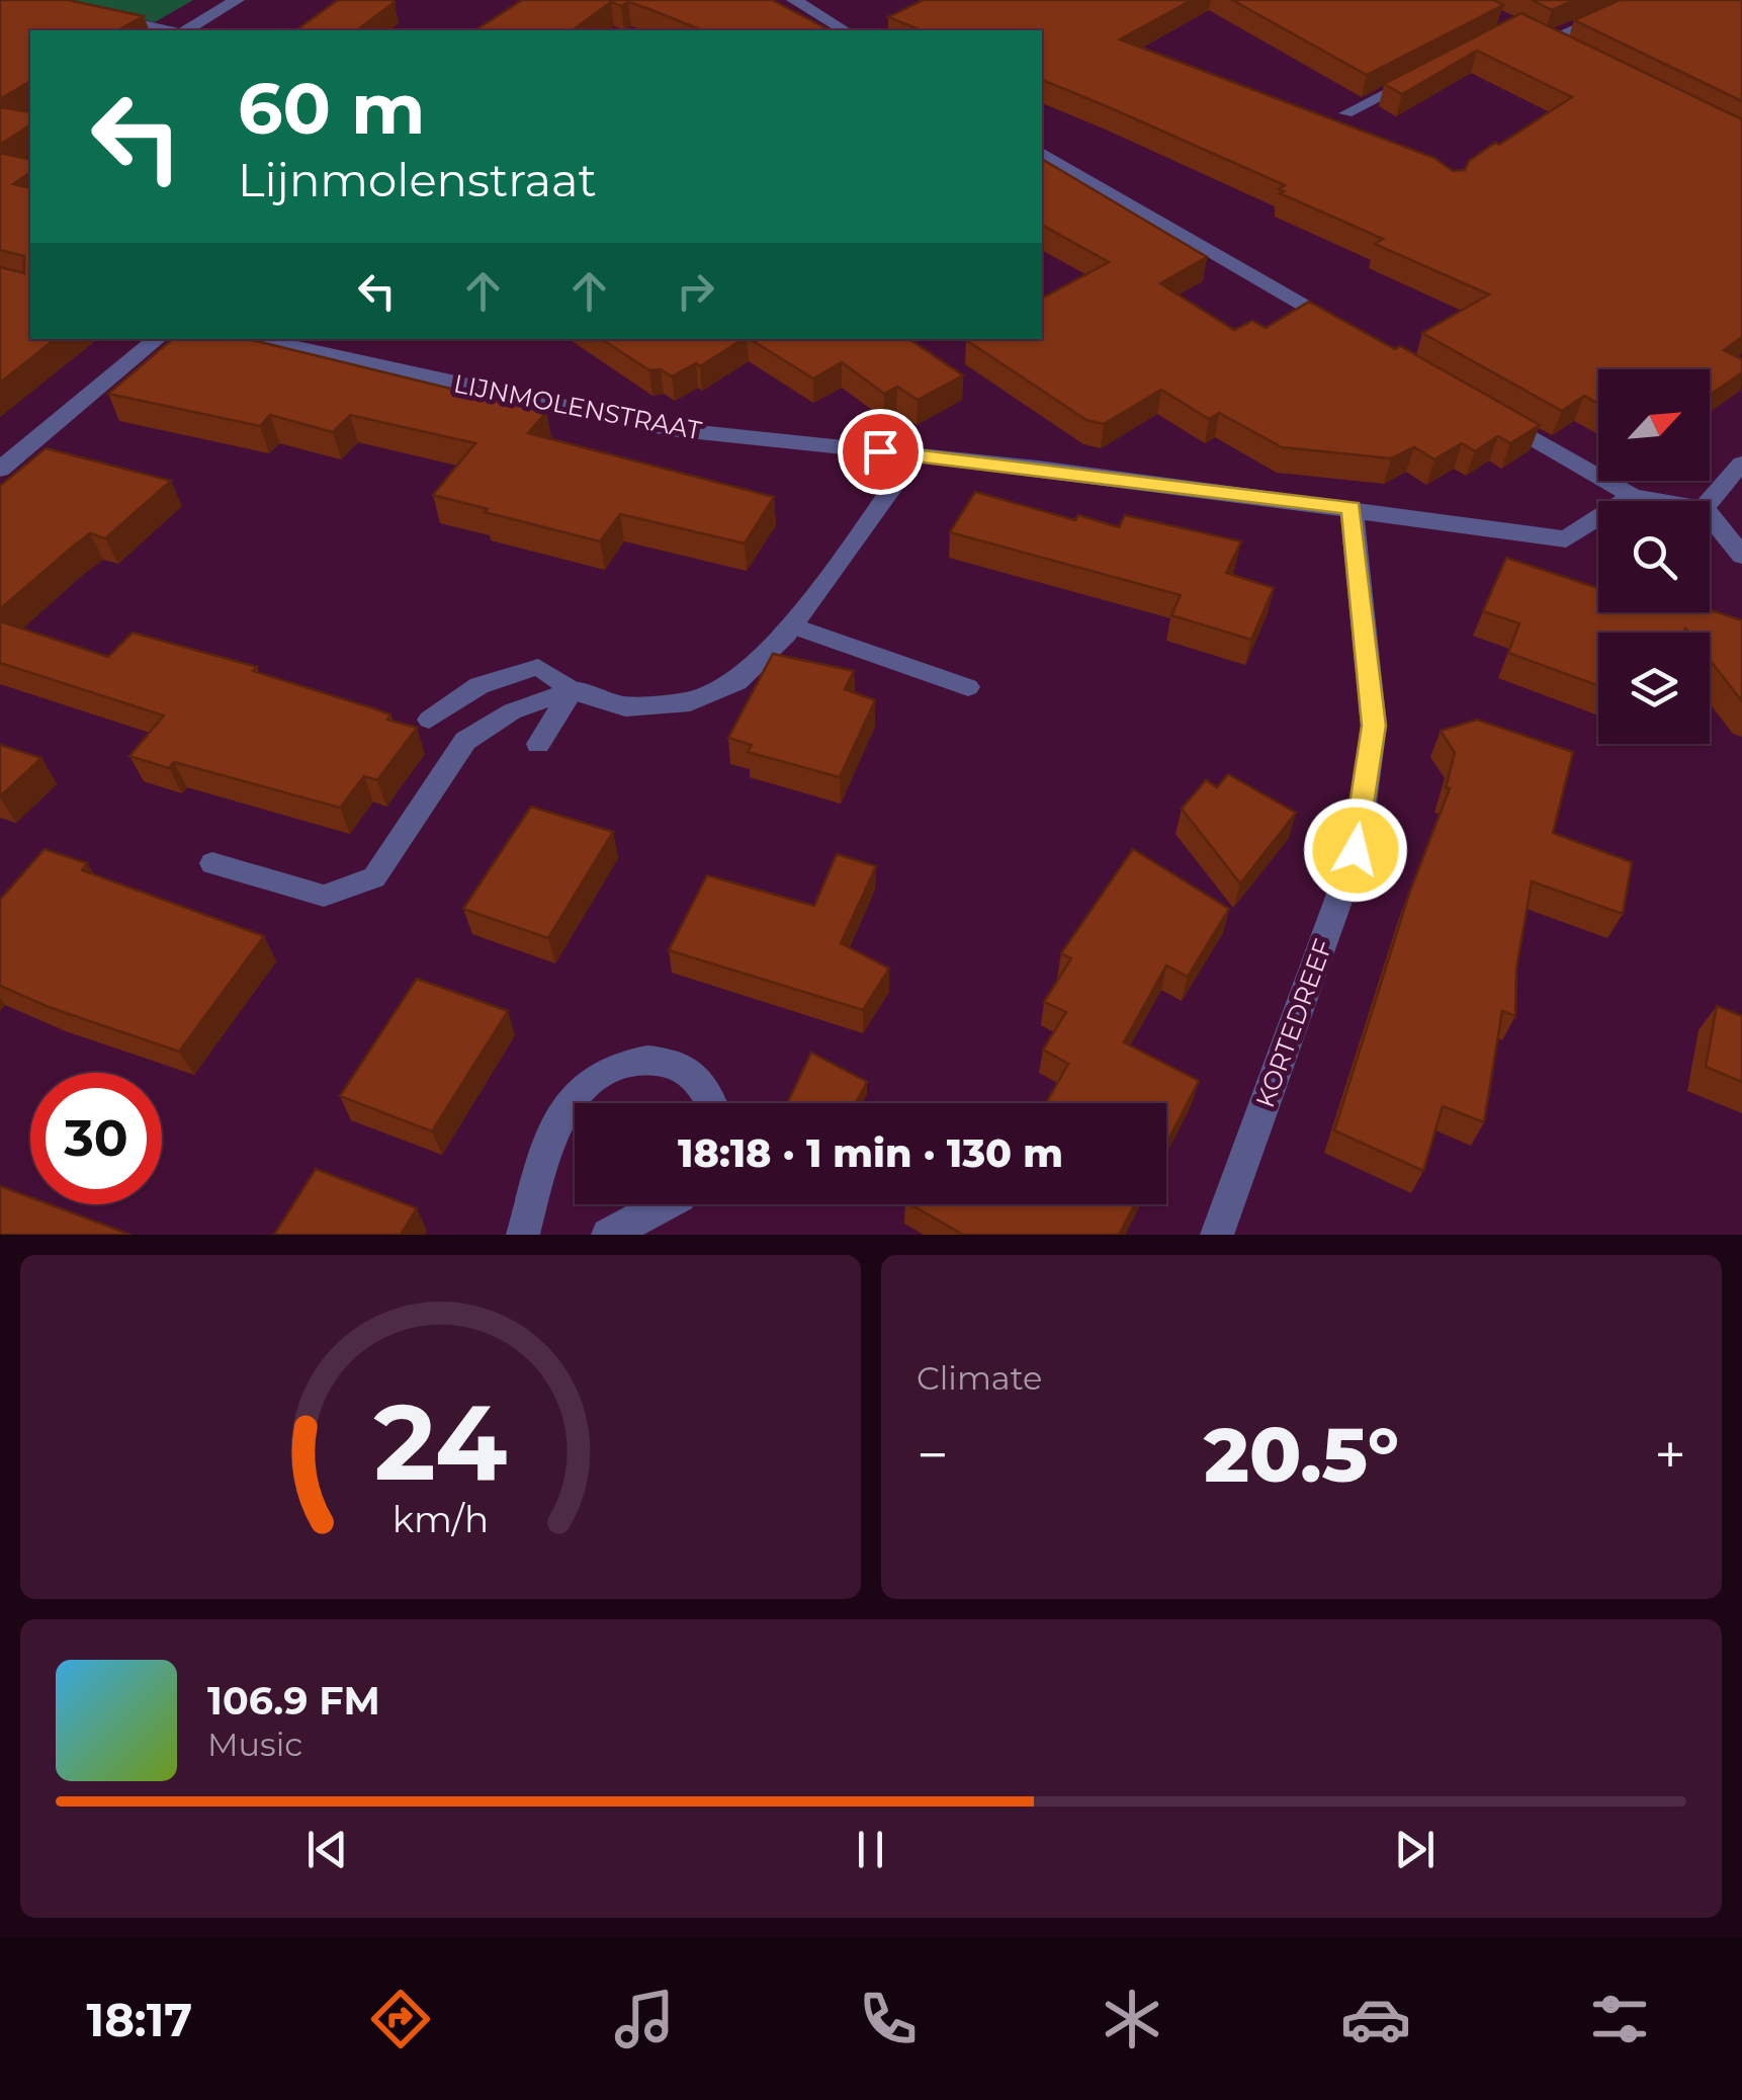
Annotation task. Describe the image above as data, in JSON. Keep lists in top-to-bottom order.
{
  "streets": {
    "street": ["LIJNMOLENSTRAAT", "KORTEDREEF"]
  },
  "crossings": [
    ["LIJNMOLENSTRAAT", "KORTEDREEF"]
  ],
  "north": "top right",
  "page": {
    "turn": ["60 m", "Lijnmolenstraat"],
    "limit": "30",
    "trip": "18:18 · 1 min · 130 m",
    "tile": "Climate",
    "heat": ["−", "20.5°", "+"],
    "song": ["106.9 FM", "Music"],
    "tabs": "18:17",
    "gauge": ["24", "km/h"]
  }
}
